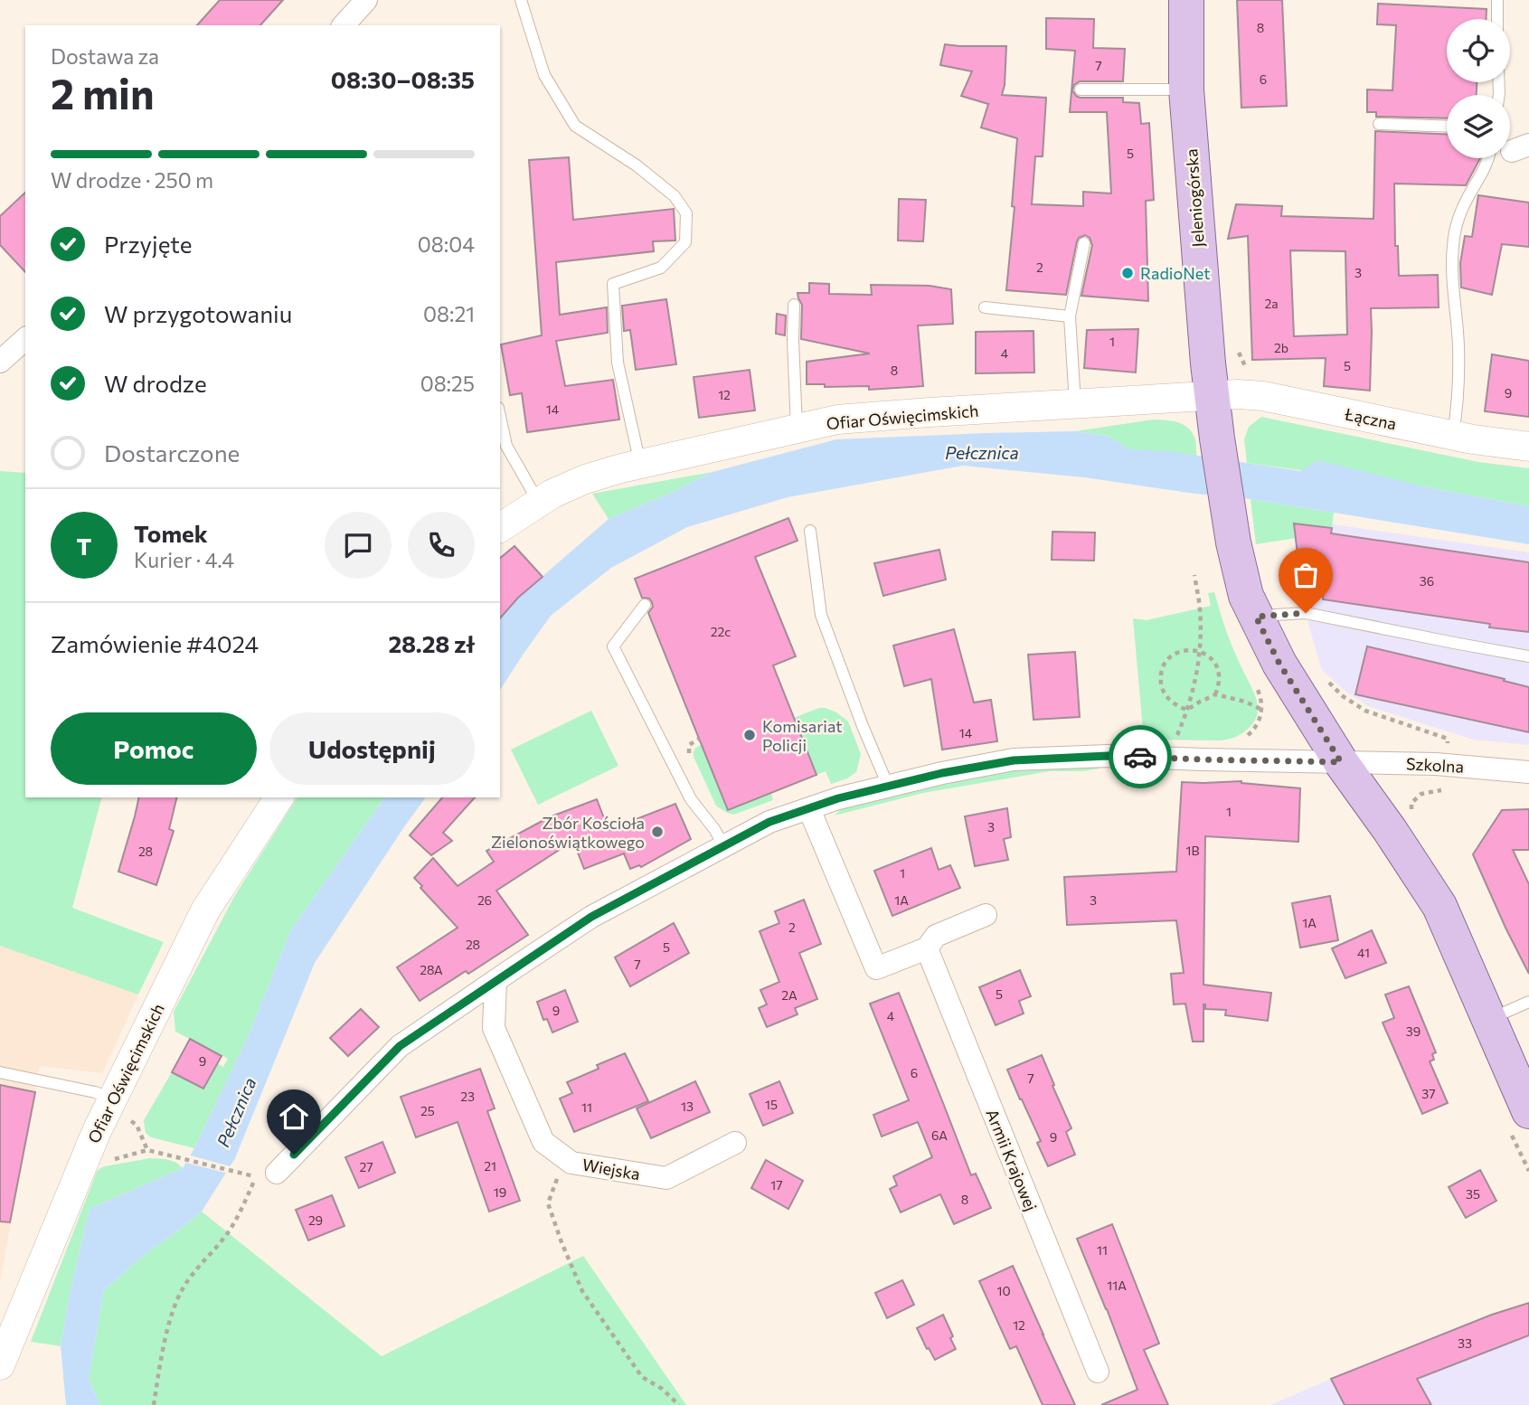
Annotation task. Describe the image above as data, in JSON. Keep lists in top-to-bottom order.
{
  "streets": {
    "main road": ["Jeleniogórska"],
    "street": [
      "Ofiar Oświęcimskich",
      "Łączna",
      "Szkolna",
      "Armii Krajowej",
      "Wiejska"
    ]
  },
  "crossings": [
    ["Jeleniogórska", "Ofiar Oświęcimskich"],
    ["Jeleniogórska", "Łączna"],
    ["Jeleniogórska", "Szkolna"],
    ["Ofiar Oświęcimskich", "Łączna"]
  ],
  "water": ["Pełcznica"],
  "places": ["RadioNet", "Komisariat Policji", "Zbór Kościoła Zielonoświątkowego"],
  "house_numbers": [
    "8",
    "7",
    "6",
    "5",
    "2",
    "3",
    "2a",
    "1",
    "2b",
    "4",
    "5",
    "8",
    "9",
    "12",
    "14",
    "36",
    "22c",
    "14",
    "1",
    "3",
    "1B",
    "28",
    "1",
    "26",
    "1A",
    "3",
    "1A",
    "2",
    "28",
    "5",
    "41",
    "7",
    "28A",
    "5",
    "2A",
    "9",
    "4",
    "39",
    "9",
    "6",
    "7",
    "37",
    "23",
    "15",
    "13",
    "11",
    "25",
    "6A",
    "9",
    "21",
    "27",
    "17",
    "19",
    "35",
    "8",
    "29",
    "11",
    "11A",
    "10",
    "12",
    "33"
  ],
  "page": {
    "heading": ["2 min", "Dostawa za", "08:30–08:35"],
    "panel": [
      "Tomek",
      "Kurier · 4.4",
      "Zamówienie #4024",
      "28.28 zł"
    ],
    "bar": "W drodze · 250 m",
    "list": [
      ["Przyjęte", "08:04"],
      ["W przygotowaniu", "08:21"],
      ["W drodze", "08:25"],
      "Dostarczone"
    ],
    "round": "T",
    "buttons": ["Pomoc", "Udostępnij"]
  }
}
